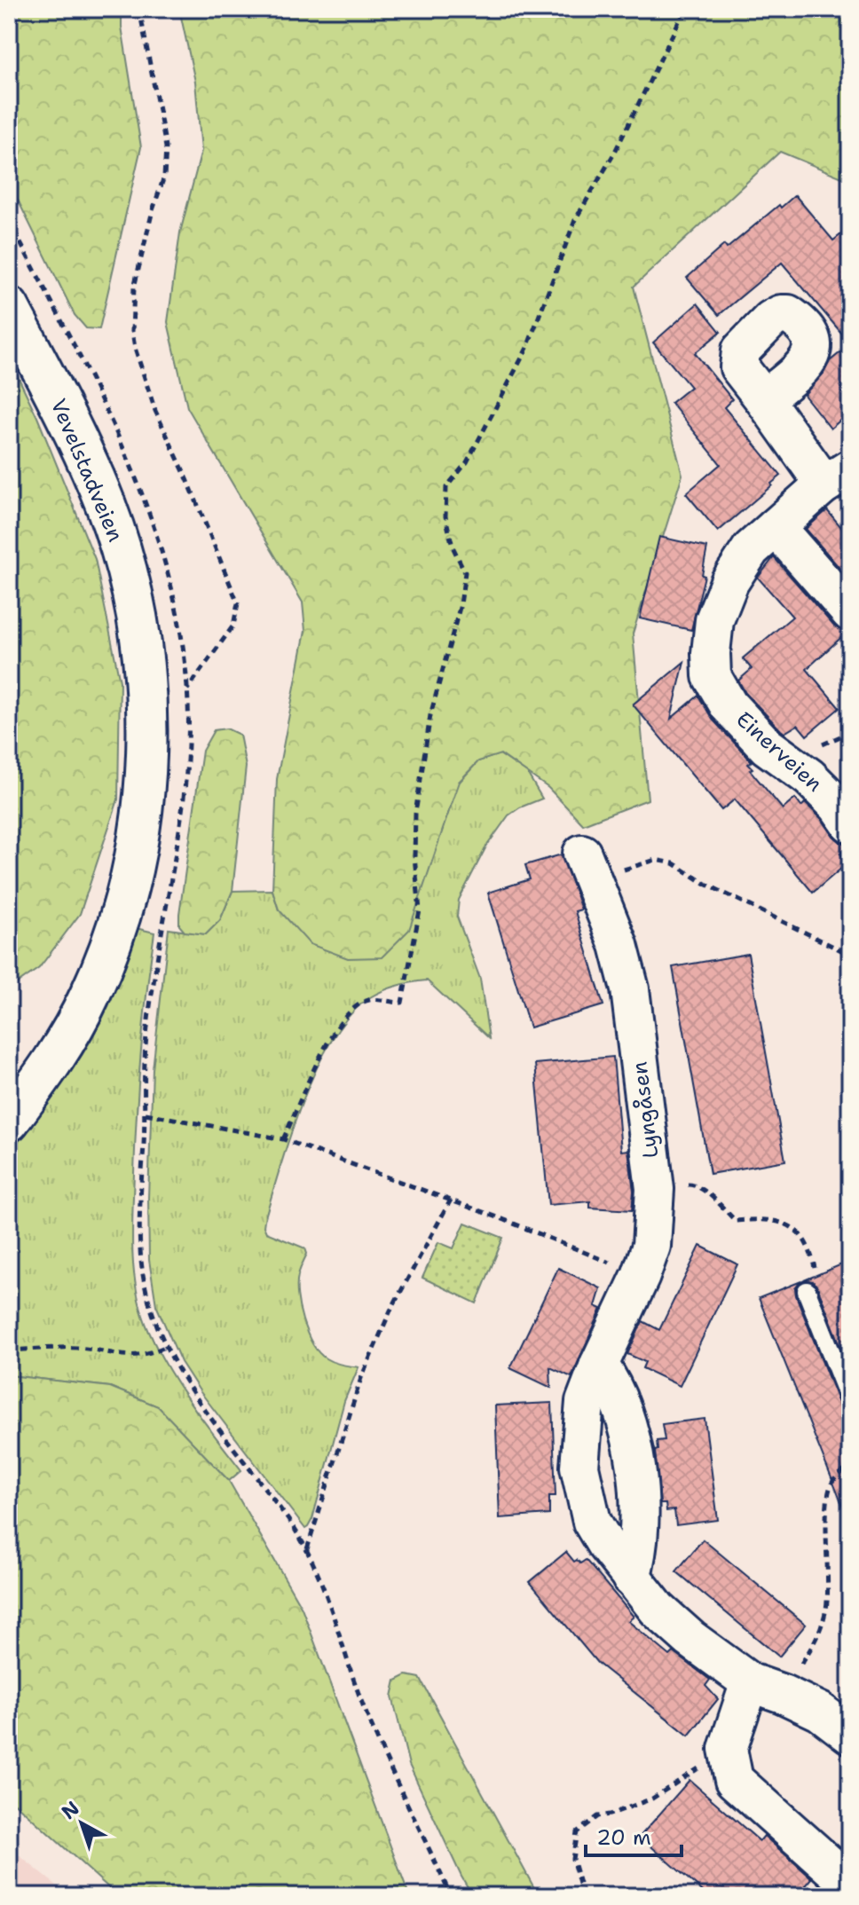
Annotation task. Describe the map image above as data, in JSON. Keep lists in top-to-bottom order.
{
  "streets": {
    "main road": ["Vevelstadveien"],
    "street": ["Einerveien", "Lyngåsen"]
  },
  "scale_bar": "20 m",
  "north": "top left"
}
